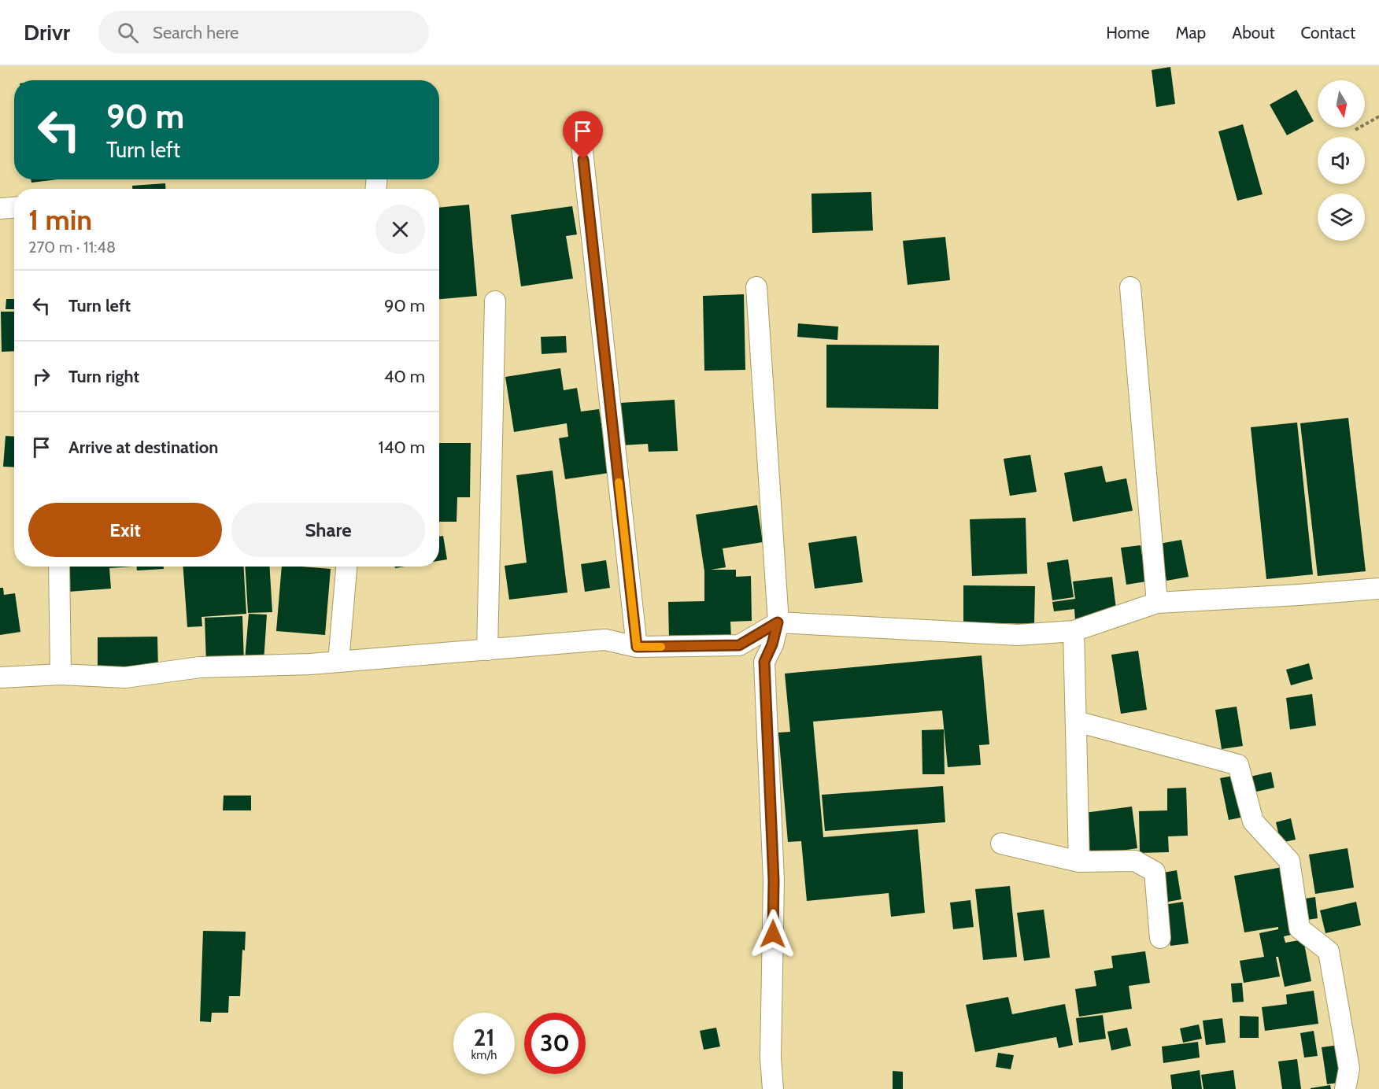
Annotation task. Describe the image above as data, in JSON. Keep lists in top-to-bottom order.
{
  "north": "bottom",
  "page": {
    "header": "Drivr",
    "search": "Search here",
    "nav": [
      "Home",
      "Map",
      "About",
      "Contact"
    ],
    "turn": ["90 m", "Turn left"],
    "heading": ["1 min", "270 m · 11:48"],
    "list": [
      {
        "name": "Turn left",
        "value": "90 m"
      },
      {
        "name": "Turn right",
        "value": "40 m"
      },
      {
        "name": "Arrive at destination",
        "value": "140 m"
      }
    ],
    "buttons": ["Exit", "Share"],
    "speed": "21 km/h",
    "limit": "30"
  }
}
